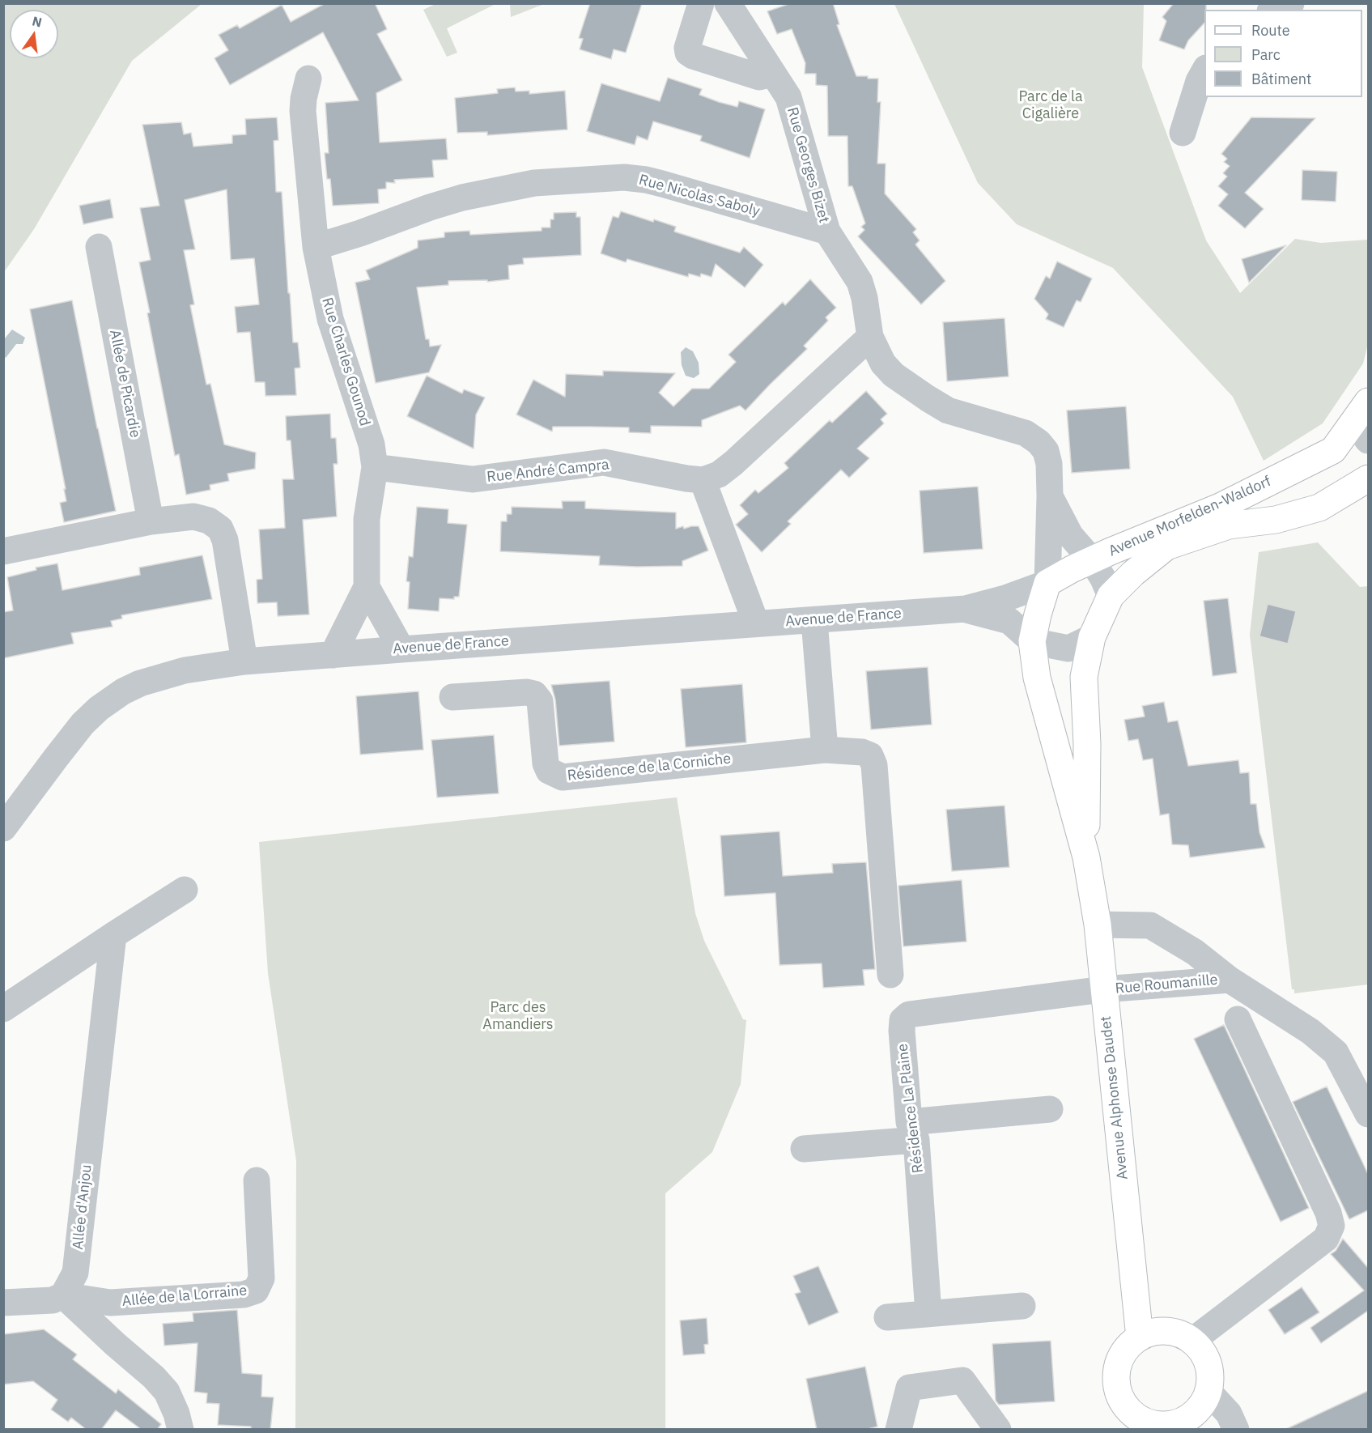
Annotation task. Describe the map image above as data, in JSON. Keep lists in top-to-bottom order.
{
  "streets": {
    "main road": ["Avenue Morfelden-Waldorf", "Avenue Alphonse Daudet"],
    "street": [
      "Rue Georges Bizet",
      "Rue Nicolas Saboly",
      "Rue Charles Gounod",
      "Allée de Picardie",
      "Rue André Campra",
      "Avenue de France",
      "Résidence de la Corniche",
      "Rue Roumanille",
      "Résidence La Plaine",
      "Allée d'Anjou",
      "Allée de la Lorraine"
    ]
  },
  "crossings": [
    ["Rue Georges Bizet", "Rue Nicolas Saboly"],
    ["Rue Georges Bizet", "Avenue Morfelden-Waldorf"],
    ["Rue Georges Bizet", "Avenue de France"],
    ["Rue Nicolas Saboly", "Rue Charles Gounod"],
    ["Rue Charles Gounod", "Rue André Campra"],
    ["Rue Charles Gounod", "Avenue de France"],
    ["Avenue Morfelden-Waldorf", "Avenue de France"],
    ["Avenue Morfelden-Waldorf", "Avenue Alphonse Daudet"],
    ["Avenue de France", "Avenue Alphonse Daudet"],
    ["Rue Roumanille", "Avenue Alphonse Daudet"],
    ["Rue Roumanille", "Résidence La Plaine"],
    ["Avenue Alphonse Daudet", "Résidence La Plaine"],
    ["Allée d'Anjou", "Allée de la Lorraine"]
  ],
  "parks": ["Parc de la Cigalière", "Parc des Amandiers"],
  "legend": ["Route", "Parc", "Bâtiment"],
  "north": "top"
}
